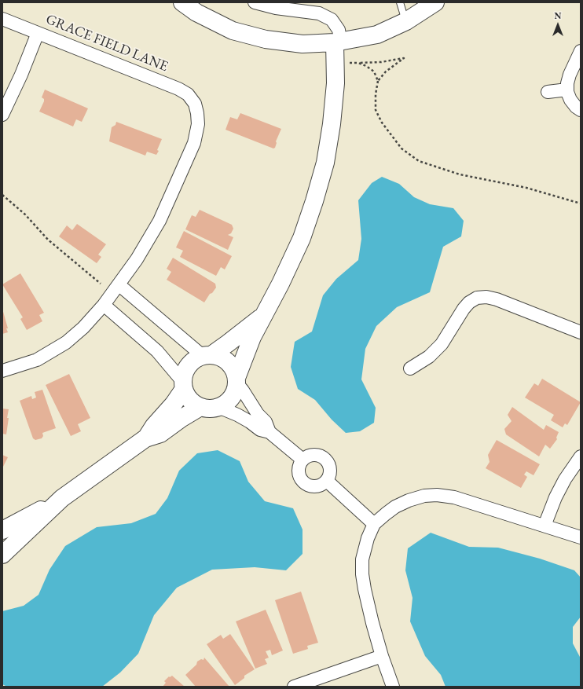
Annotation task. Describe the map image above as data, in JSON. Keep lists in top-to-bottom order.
{
  "streets": {
    "street": ["GRACE FIELD LANE"]
  },
  "north": "top"
}
